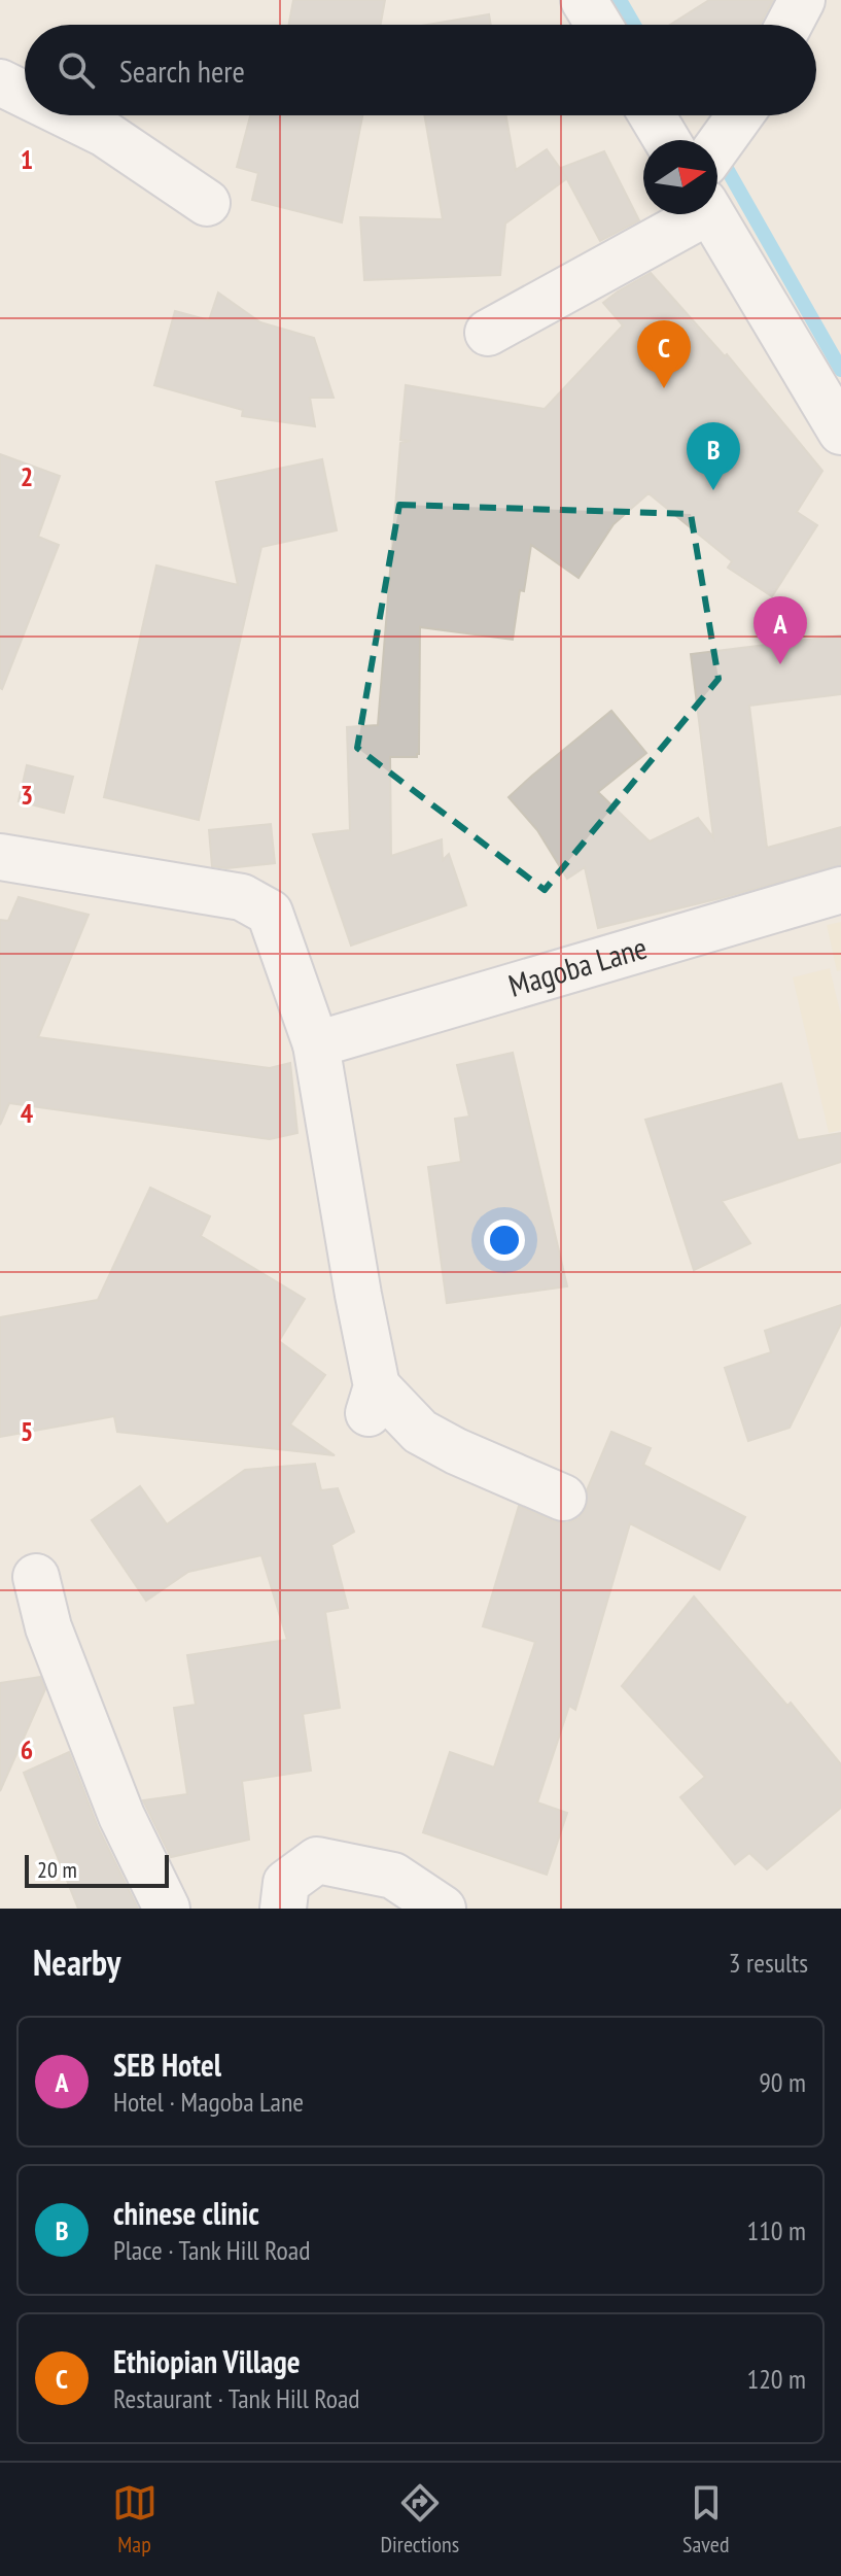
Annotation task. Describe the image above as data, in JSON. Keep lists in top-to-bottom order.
{
  "streets": {
    "street": ["Magoba Lane"]
  },
  "scale_bar": "20 m",
  "north": "right",
  "page": {
    "search": "Search here",
    "pins": ["C", "B", "A"],
    "scale": "20 m",
    "heading": ["Nearby", "3 results"],
    "list": [
      {
        "mark": "A",
        "name": "SEB Hotel",
        "note": "Hotel · Magoba Lane",
        "value": "90 m"
      },
      {
        "mark": "B",
        "name": "chinese clinic",
        "note": "Place · Tank Hill Road",
        "value": "110 m"
      },
      {
        "mark": "C",
        "name": "Ethiopian Village",
        "note": "Restaurant · Tank Hill Road",
        "value": "120 m"
      }
    ],
    "nav": ["Map", "Directions", "Saved"]
  },
  "grid": {
    "rows": [
      "1",
      "2",
      "3",
      "4",
      "5",
      "6"
    ]
  }
}
